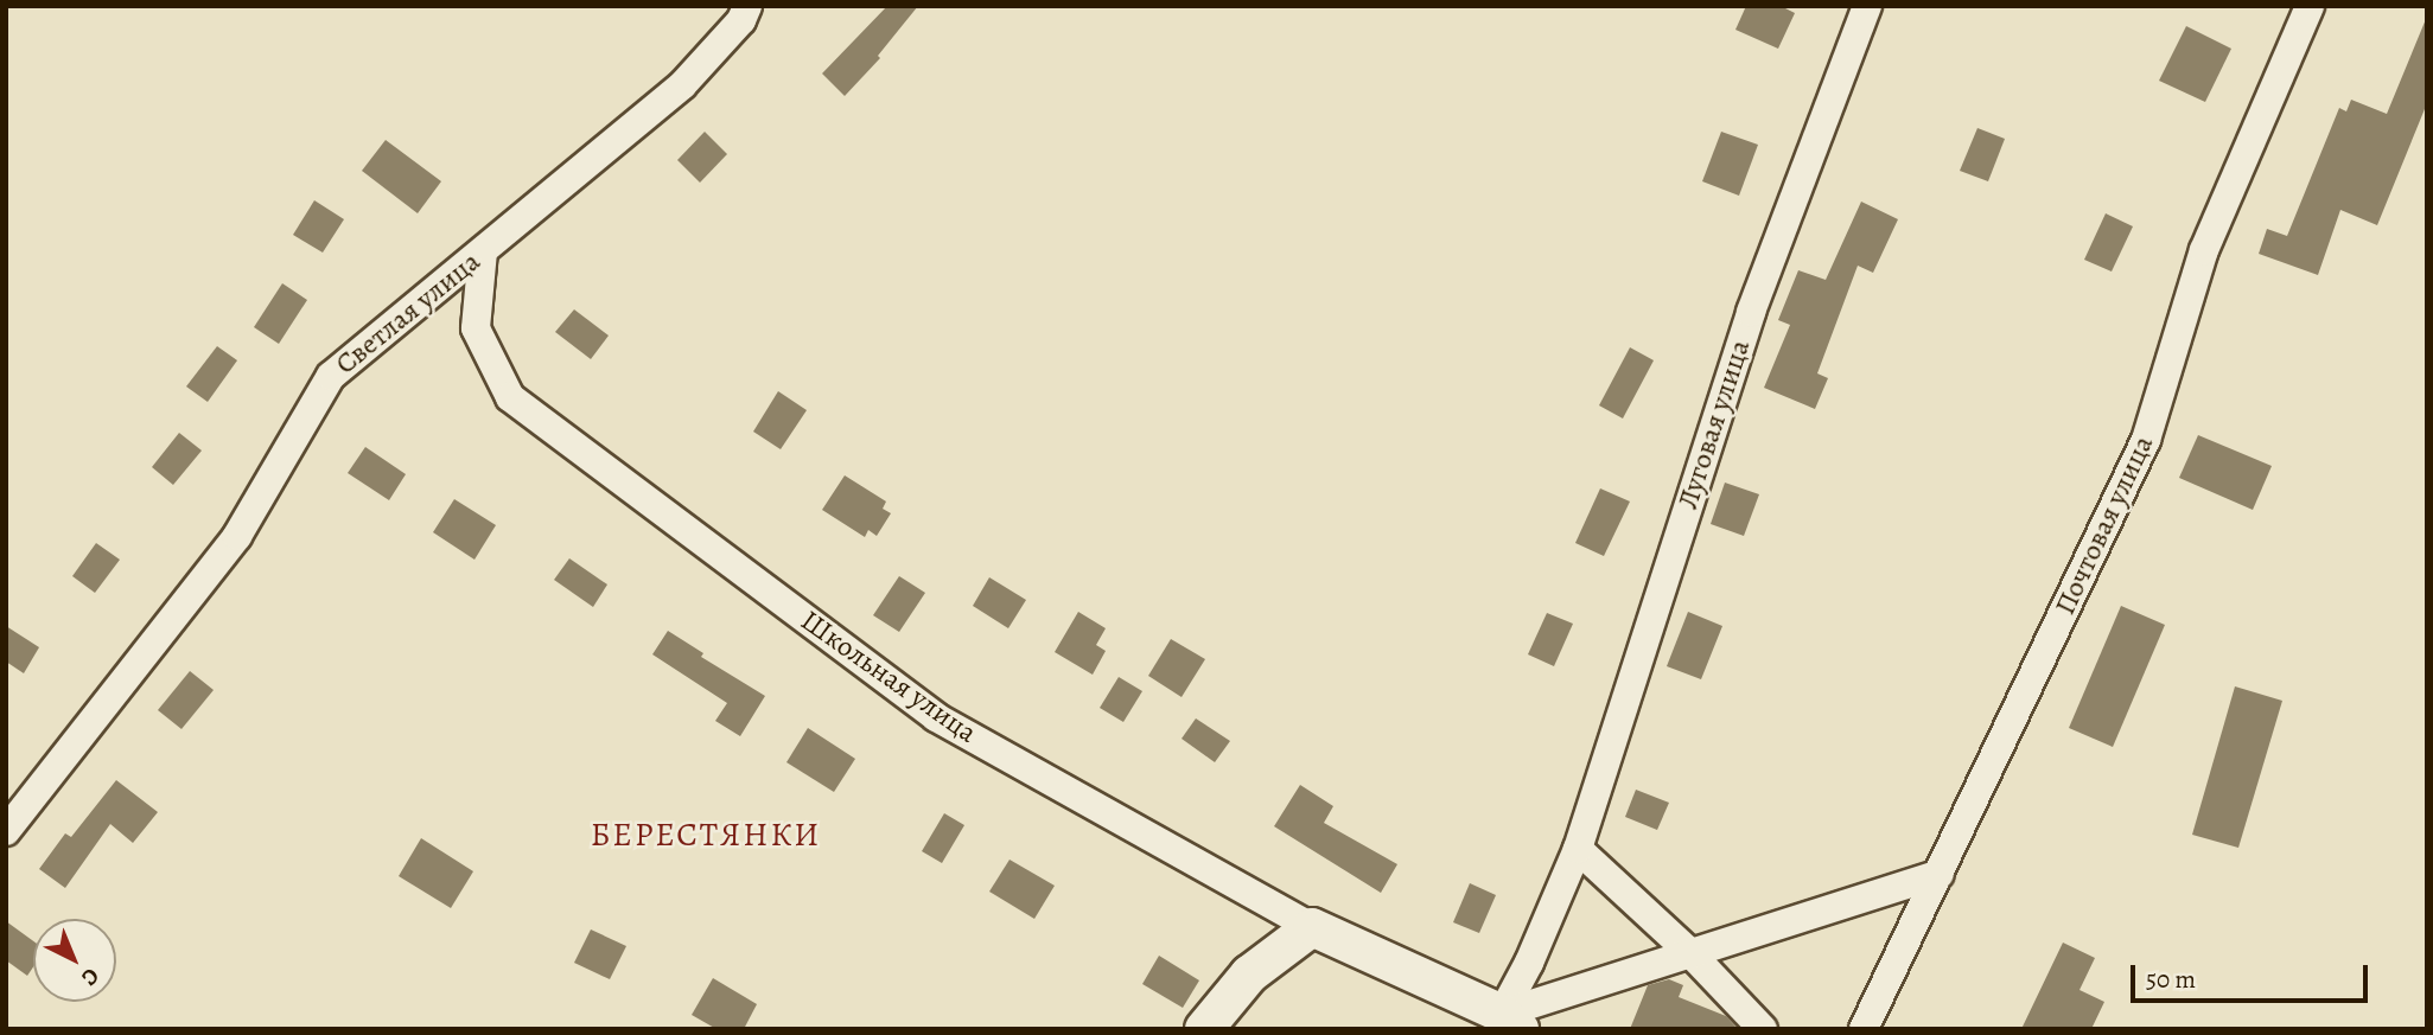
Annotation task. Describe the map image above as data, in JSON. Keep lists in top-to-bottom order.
{
  "streets": {
    "street": [
      "Светлая улица",
      "Луговая улица",
      "Почтовая улица",
      "Школьная улица"
    ]
  },
  "crossings": [
    ["Светлая улица", "Школьная улица"],
    ["Луговая улица", "Школьная улица"]
  ],
  "districts": ["БЕРЕСТЯНКИ"],
  "scale_bar": "50 m",
  "north": "bottom right"
}
